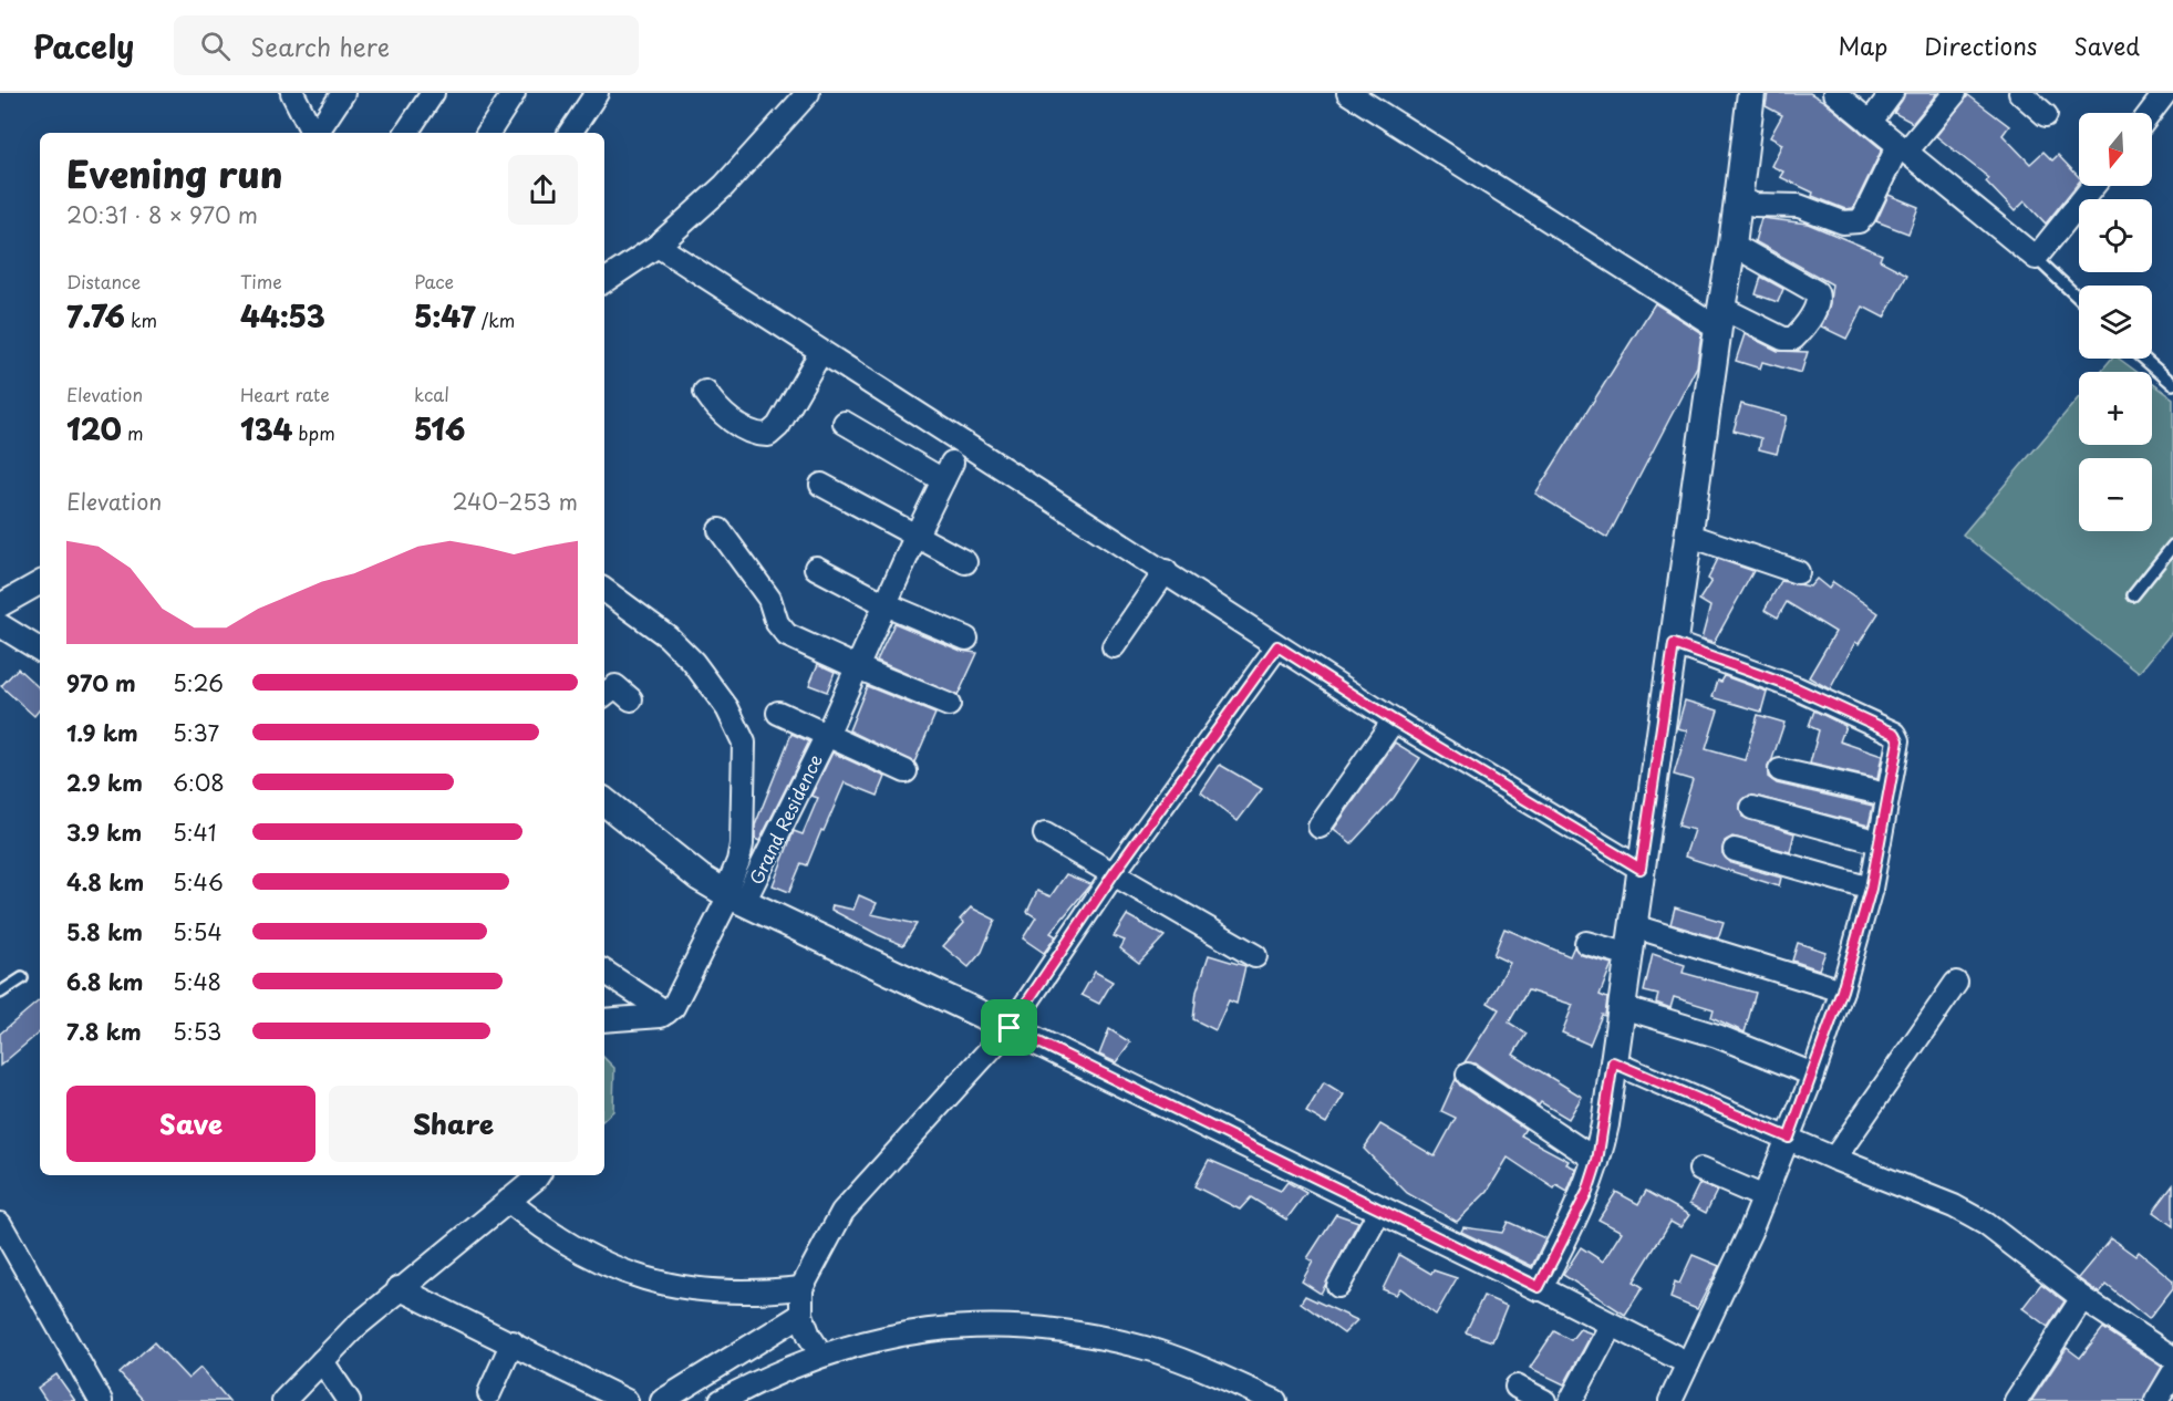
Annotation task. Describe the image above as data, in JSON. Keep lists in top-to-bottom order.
{
  "streets": {
    "street": ["Grand Residence"]
  },
  "north": "bottom",
  "page": {
    "header": "Pacely",
    "search": "Search here",
    "nav": ["Map", "Directions", "Saved"],
    "map_buttons": ["+", "−"],
    "heading": ["Evening run", "20:31 · 8 × 970 m"],
    "stats": [
      ["Distance", "7.76 km"],
      ["Time", "44:53"],
      ["Pace", "5:47 /km"],
      ["Elevation", "120 m"],
      ["Heart rate", "134 bpm"],
      ["kcal", "516"]
    ],
    "chart": ["Elevation", "240–253 m"],
    "list": [
      {
        "name": "970 m",
        "note": "5:26"
      },
      {
        "name": "1.9 km",
        "note": "5:37"
      },
      {
        "name": "2.9 km",
        "note": "6:08"
      },
      {
        "name": "3.9 km",
        "note": "5:41"
      },
      {
        "name": "4.8 km",
        "note": "5:46"
      },
      {
        "name": "5.8 km",
        "note": "5:54"
      },
      {
        "name": "6.8 km",
        "note": "5:48"
      },
      {
        "name": "7.8 km",
        "note": "5:53"
      }
    ],
    "buttons": ["Save", "Share"]
  }
}
